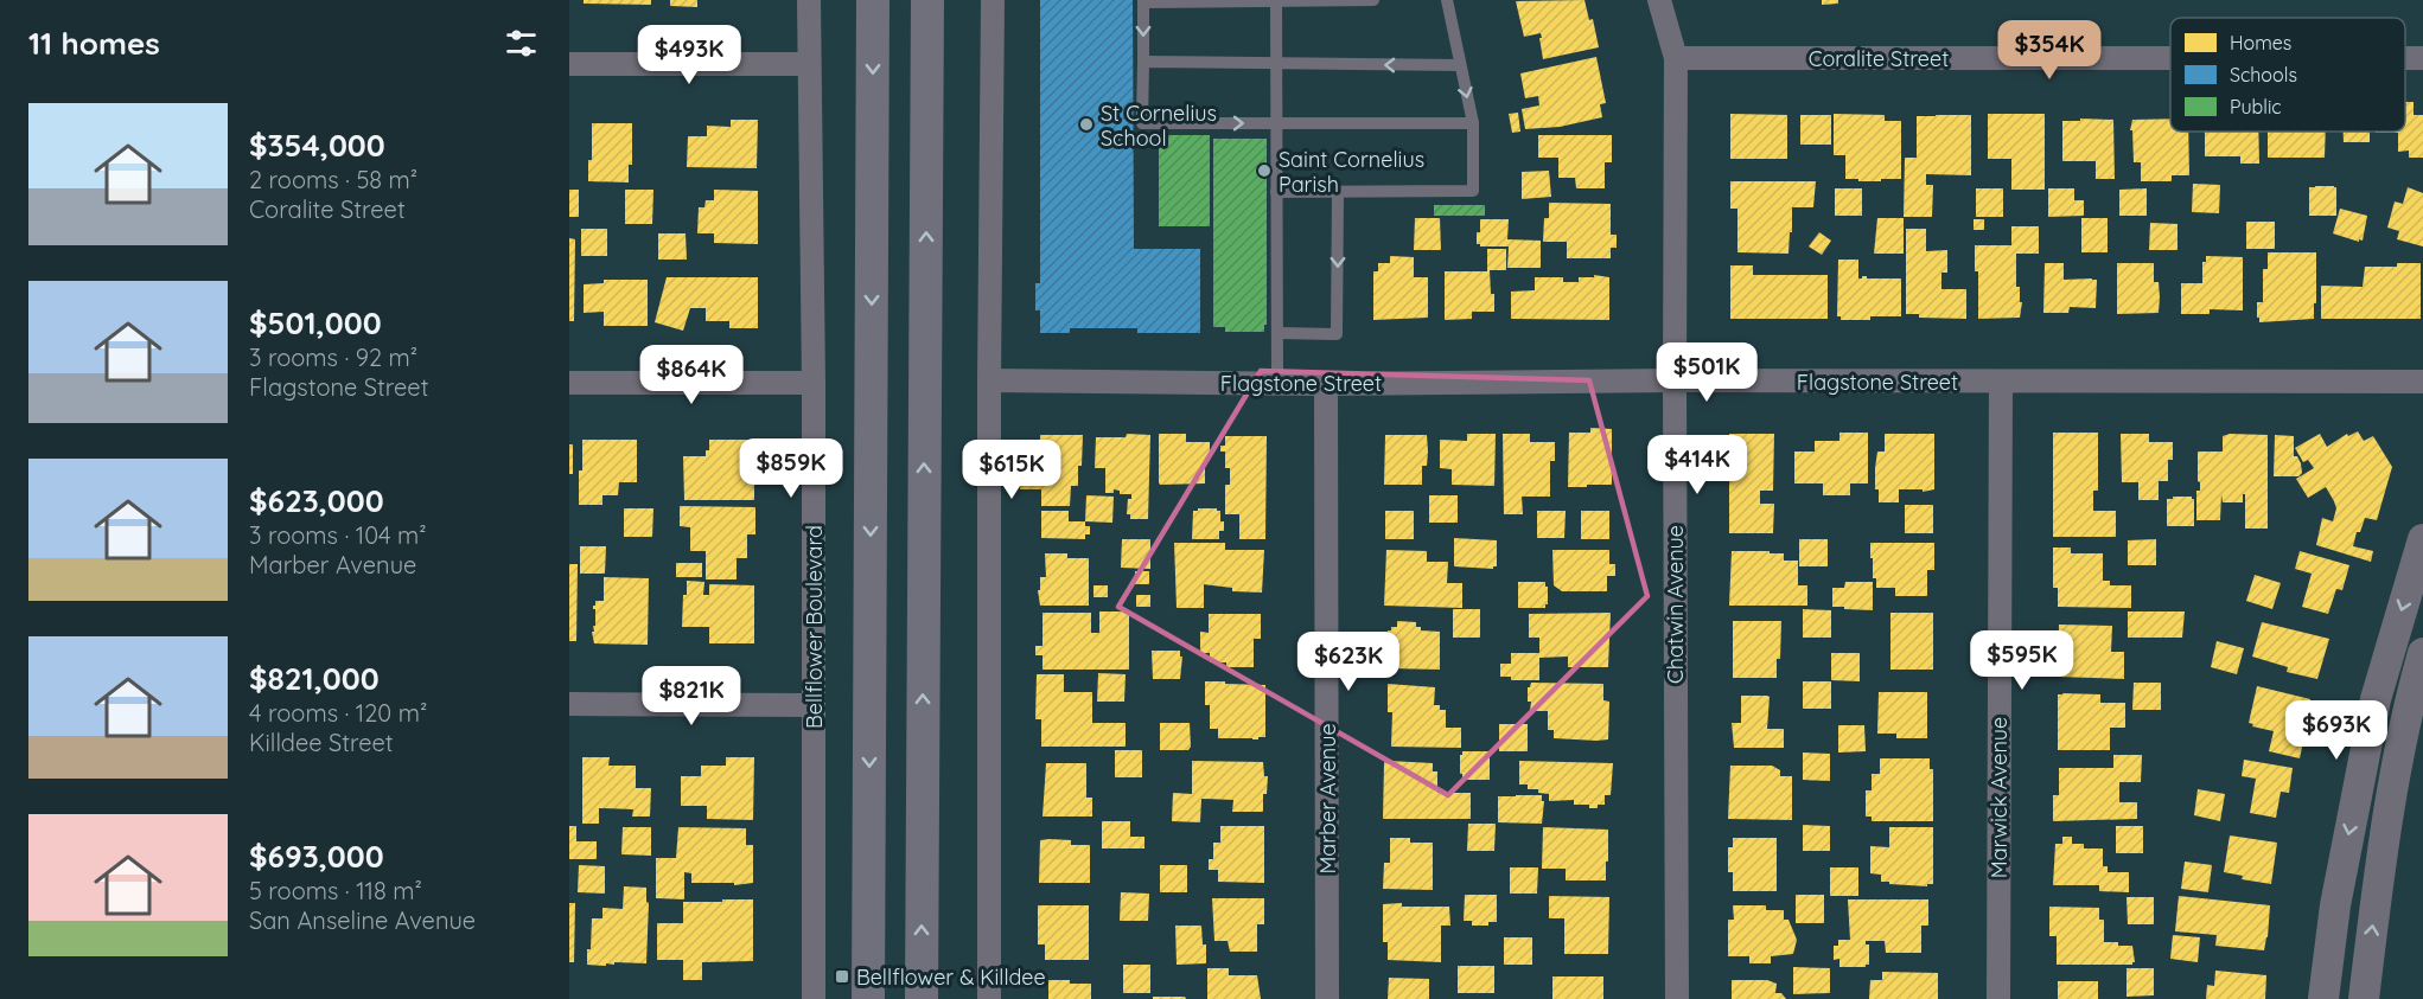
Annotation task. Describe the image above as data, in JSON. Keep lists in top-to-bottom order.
{
  "streets": {
    "street": [
      "Coralite Street",
      "Flagstone Street",
      "Chatwin Avenue",
      "Bellflower Boulevard",
      "Marwick Avenue",
      "Marber Avenue"
    ]
  },
  "crossings": [
    ["Coralite Street", "Chatwin Avenue"],
    ["Flagstone Street", "Chatwin Avenue"],
    ["Flagstone Street", "Marwick Avenue"],
    ["Flagstone Street", "Marber Avenue"]
  ],
  "places": {
    "other": ["St Cornelius School", "Saint Cornelius Parish"],
    "transit": ["Bellflower & Killdee"]
  },
  "legend": ["Homes", "Schools", "Public"],
  "page": {
    "heading": "11 homes",
    "price": [
      "$354K",
      "$493K",
      "$501K",
      "$864K",
      "$414K",
      "$859K",
      "$615K",
      "$595K",
      "$623K",
      "$821K",
      "$693K"
    ],
    "list": [
      {
        "name": "$354,000",
        "note": "2 rooms · 58 m² · Coralite Street"
      },
      {
        "name": "$501,000",
        "note": "3 rooms · 92 m² · Flagstone Street"
      },
      {
        "name": "$623,000",
        "note": "3 rooms · 104 m² · Marber Avenue"
      },
      {
        "name": "$821,000",
        "note": "4 rooms · 120 m² · Killdee Street"
      },
      {
        "name": "$693,000",
        "note": "5 rooms · 118 m² · San Anseline Avenue"
      }
    ]
  }
}
